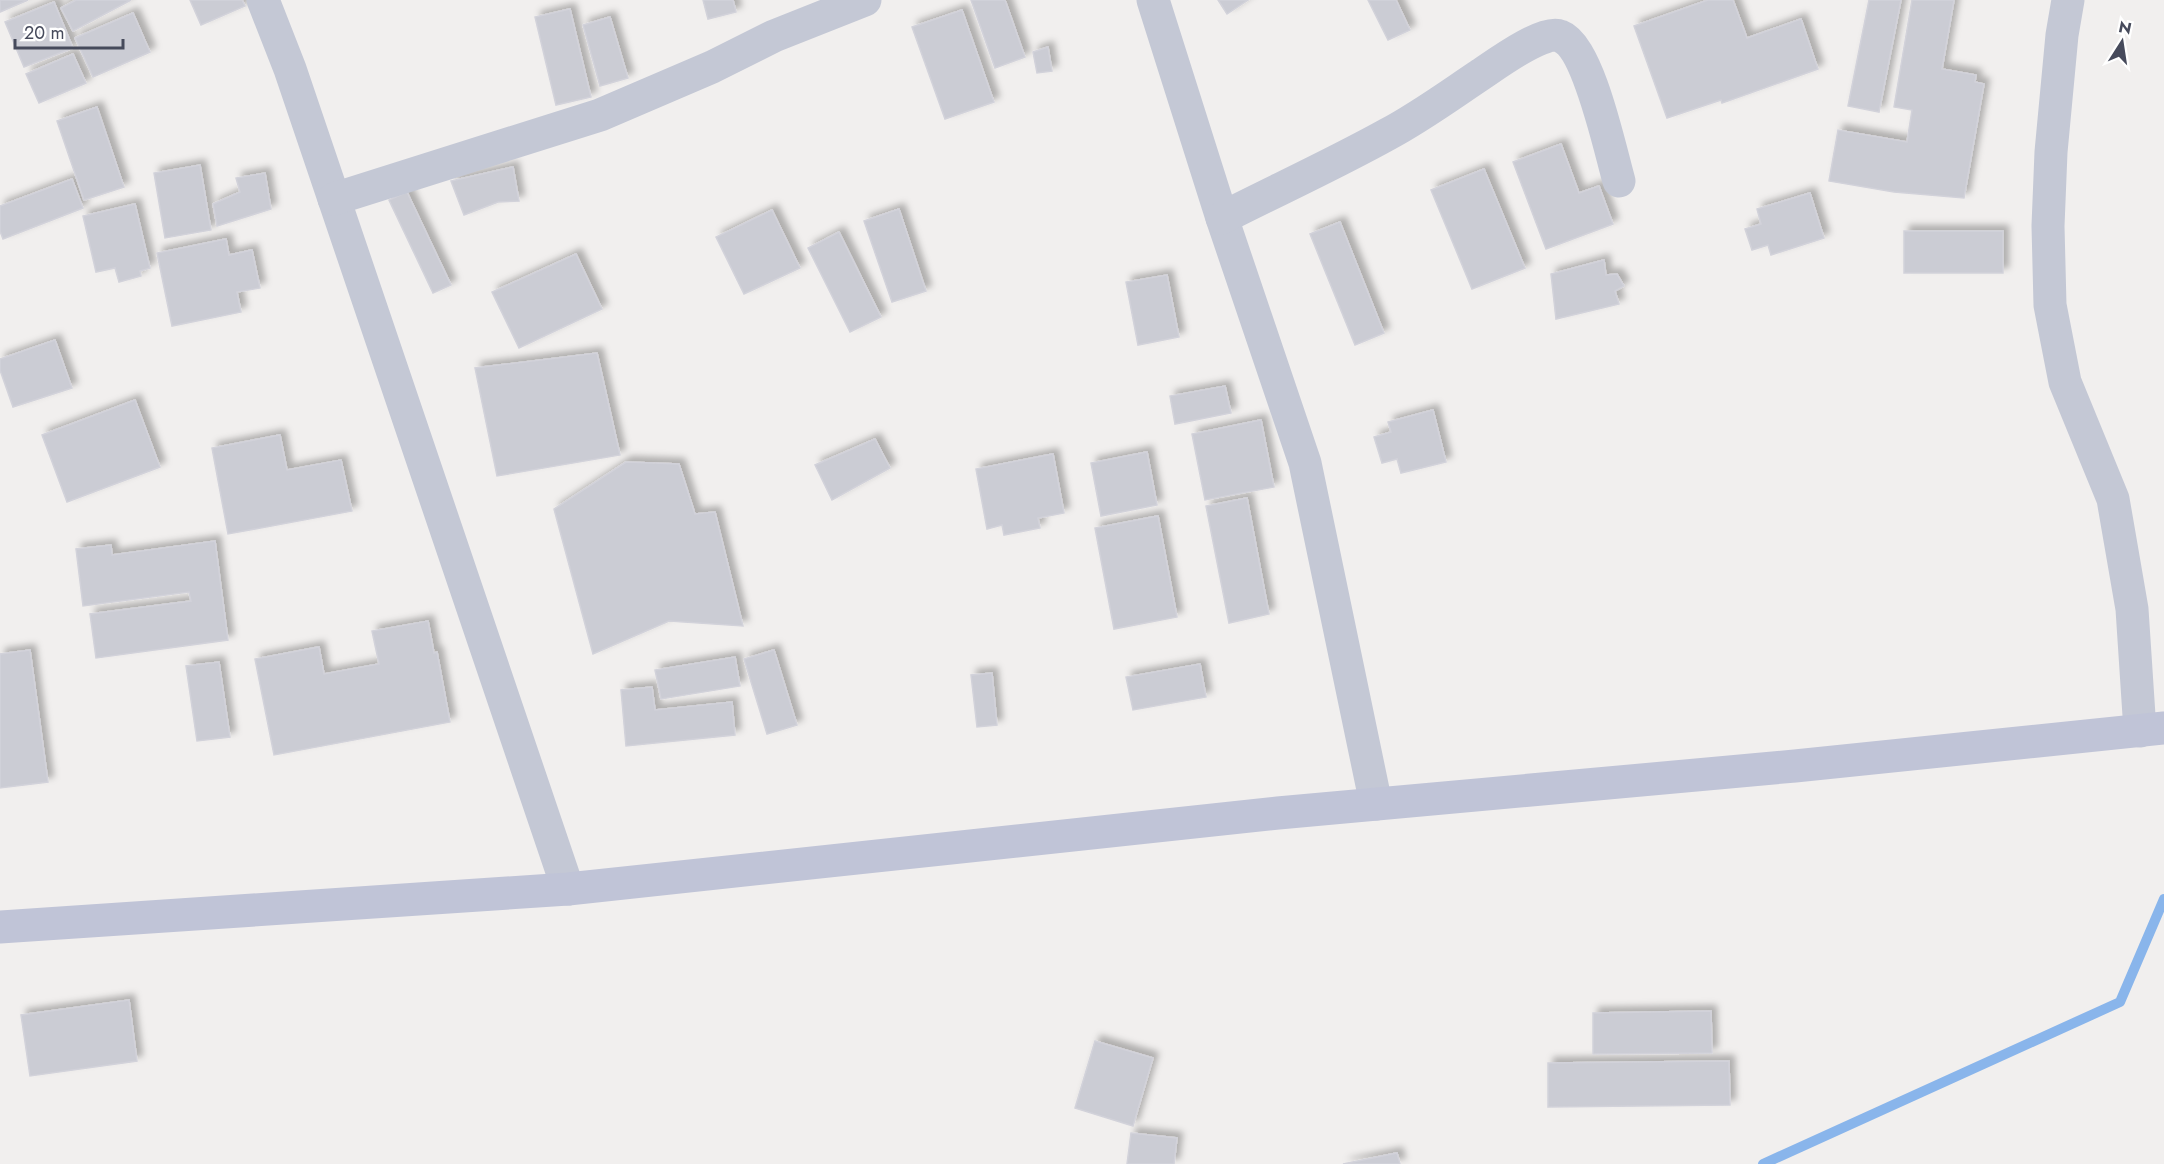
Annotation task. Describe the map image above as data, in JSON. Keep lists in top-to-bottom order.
{
  "scale_bar": "20 m",
  "north": "top"
}
